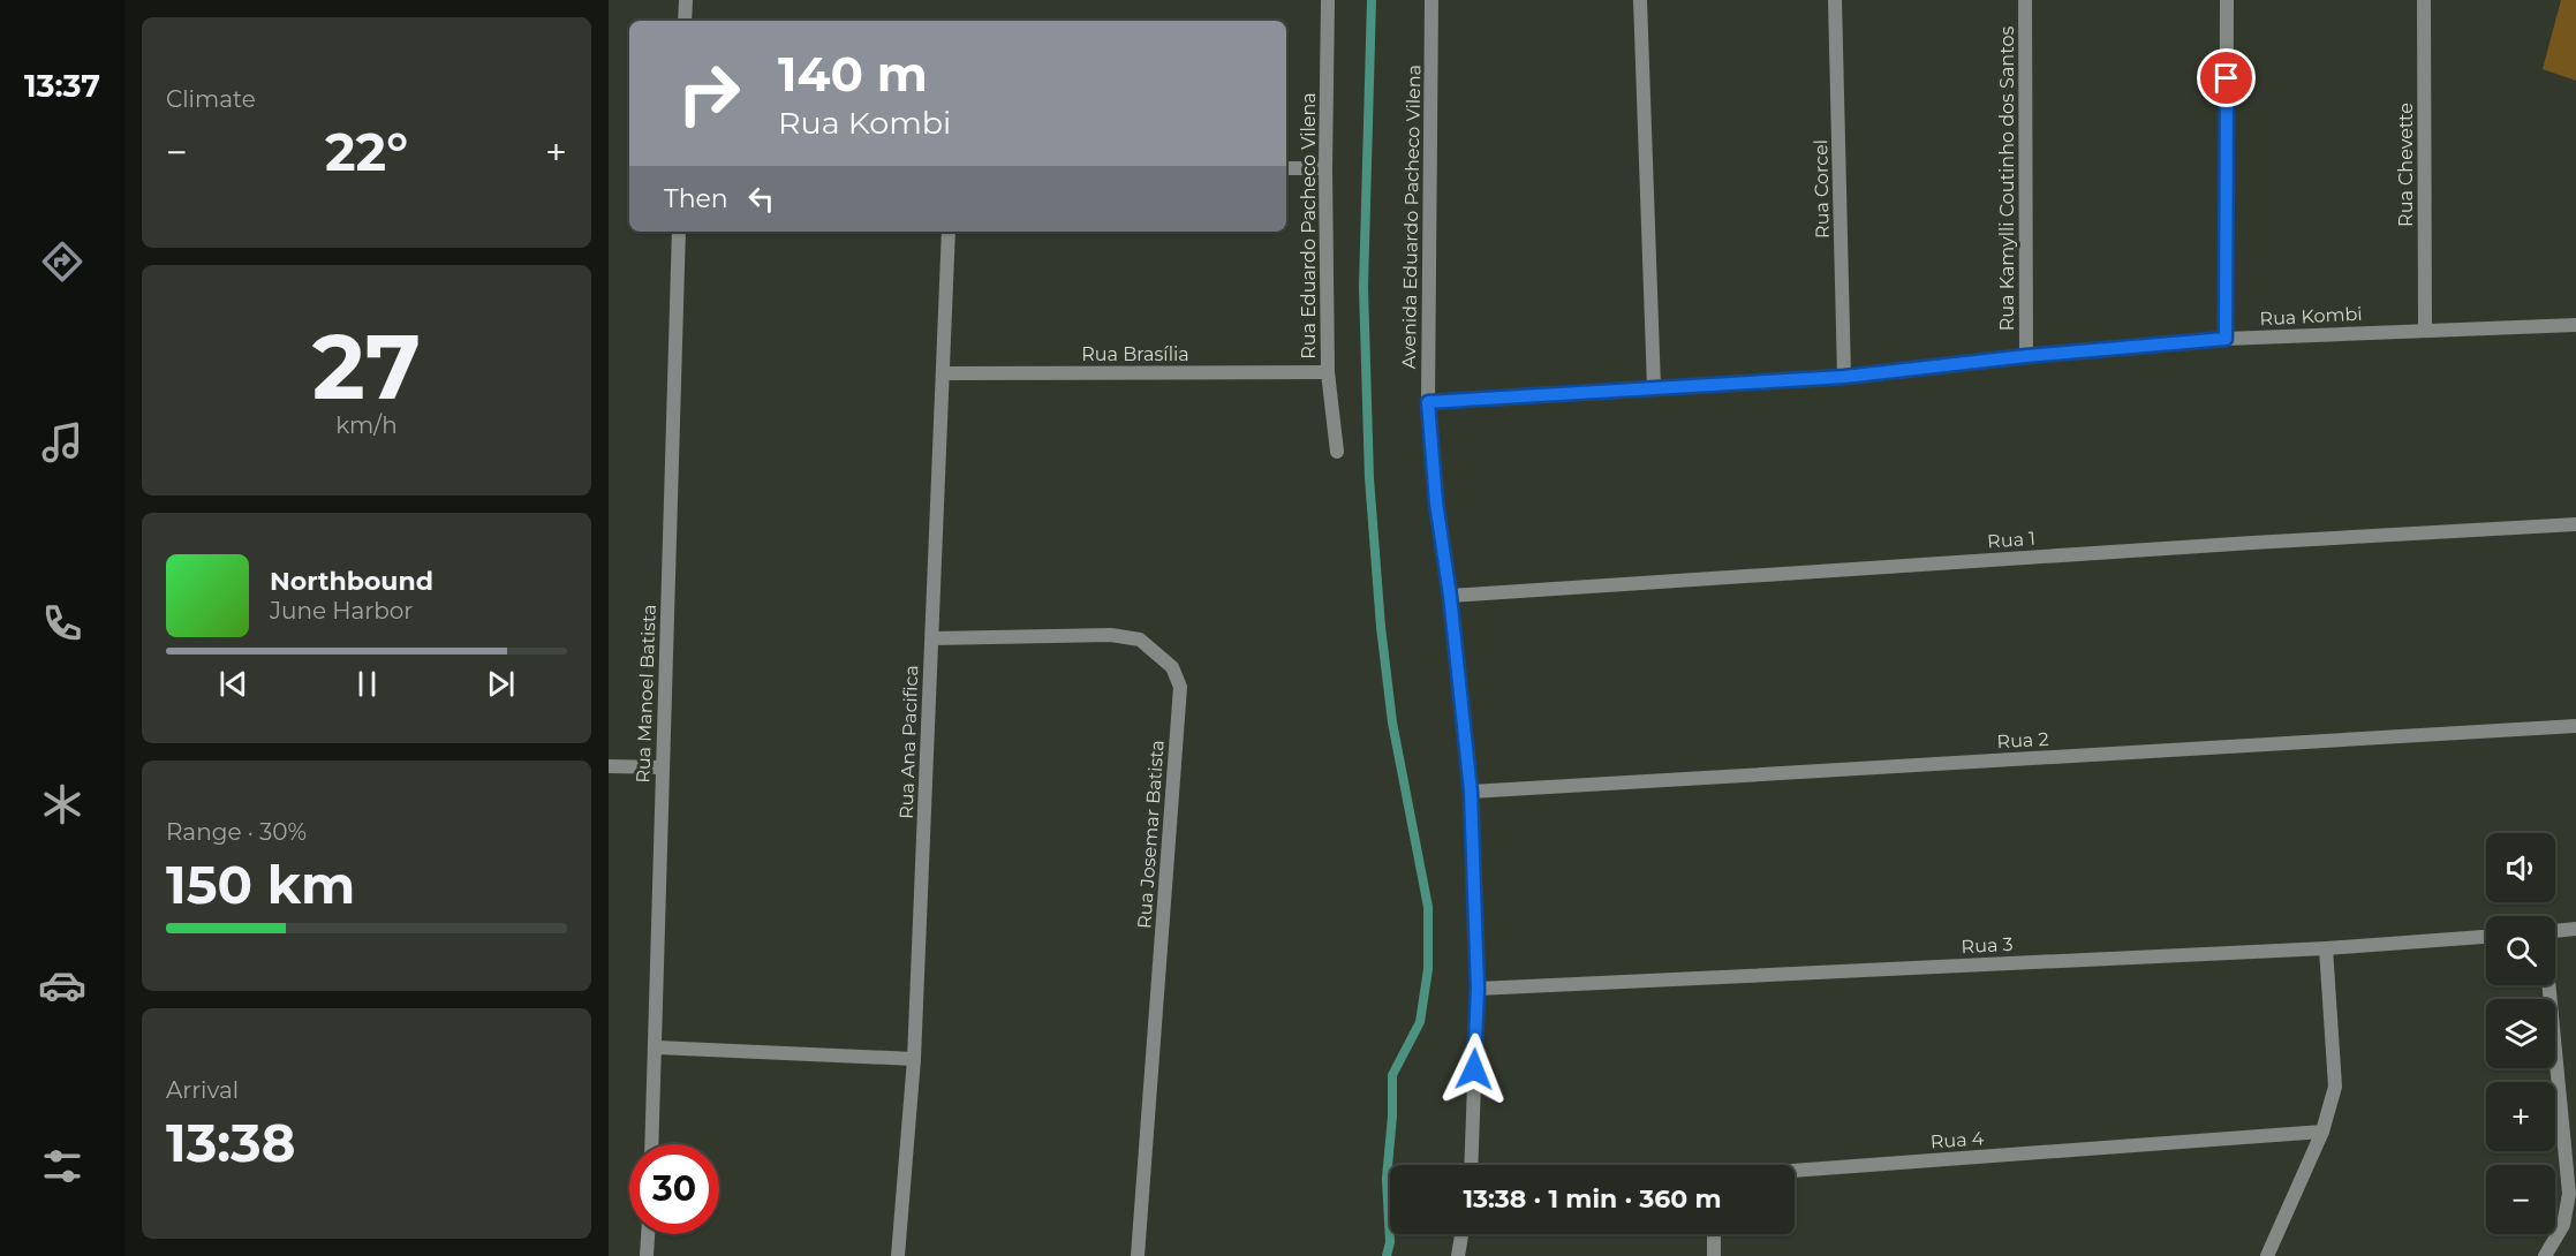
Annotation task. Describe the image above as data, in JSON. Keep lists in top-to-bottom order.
{
  "streets": {
    "street": [
      "Rua Chevette",
      "Rua Kamylli Coutinho dos Santos",
      "Rua Corcel",
      "Avenida Eduardo Pacheco Vilena",
      "Rua Eduardo Pacheco Vilena",
      "Rua Kombi",
      "Rua Brasília",
      "Rua 1",
      "Rua Manoel Batista",
      "Rua 2",
      "Rua Ana Pacifica",
      "Rua Josemar Batista",
      "Rua 3",
      "Rua 4"
    ]
  },
  "crossings": [
    ["Rua Chevette", "Rua Kombi"],
    ["Rua Kamylli Coutinho dos Santos", "Rua Kombi"],
    ["Rua Corcel", "Rua Kombi"],
    ["Avenida Eduardo Pacheco Vilena", "Rua Kombi"],
    ["Avenida Eduardo Pacheco Vilena", "Rua 1"],
    ["Avenida Eduardo Pacheco Vilena", "Rua 2"],
    ["Avenida Eduardo Pacheco Vilena", "Rua 3"],
    ["Rua Eduardo Pacheco Vilena", "Rua Brasília"],
    ["Rua Brasília", "Rua Ana Pacifica"],
    ["Rua Ana Pacifica", "Rua Josemar Batista"]
  ],
  "page": {
    "tabs": "13:37",
    "tile": [
      "Climate",
      ["27", "km/h"],
      ["Range · 30%", "150 km"],
      ["Arrival", "13:38"]
    ],
    "turn": ["140 m", "Rua Kombi"],
    "heat": ["−", "22°", "+"],
    "then": "Then",
    "song": ["Northbound", "June Harbor"],
    "map_buttons": ["+", "−"],
    "limit": "30",
    "trip": "13:38 · 1 min · 360 m"
  }
}
